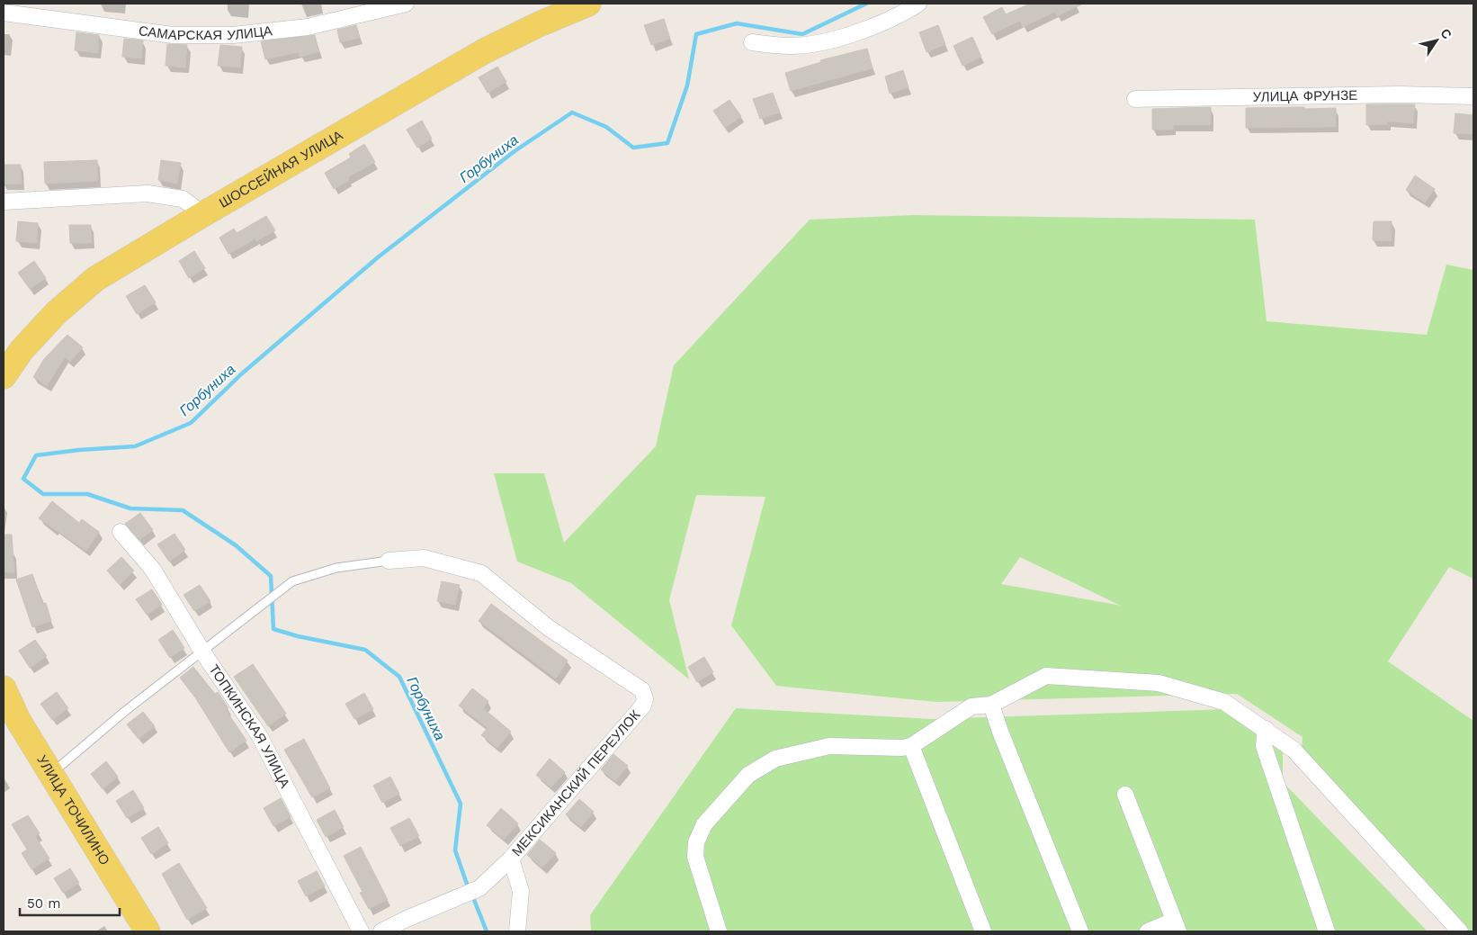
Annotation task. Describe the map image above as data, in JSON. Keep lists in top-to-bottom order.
{
  "streets": {
    "main road": ["ШОССЕЙНАЯ УЛИЦА", "УЛИЦА ТОЧИЛИНО"],
    "street": [
      "САМАРСКАЯ УЛИЦА",
      "УЛИЦА ФРУНЗЕ",
      "ТОПКИНСКАЯ УЛИЦА",
      "МЕКСИКАНСКИЙ ПЕРЕУЛОК"
    ]
  },
  "water": ["Горбуниха"],
  "scale_bar": "50 m",
  "north": "top right"
}
